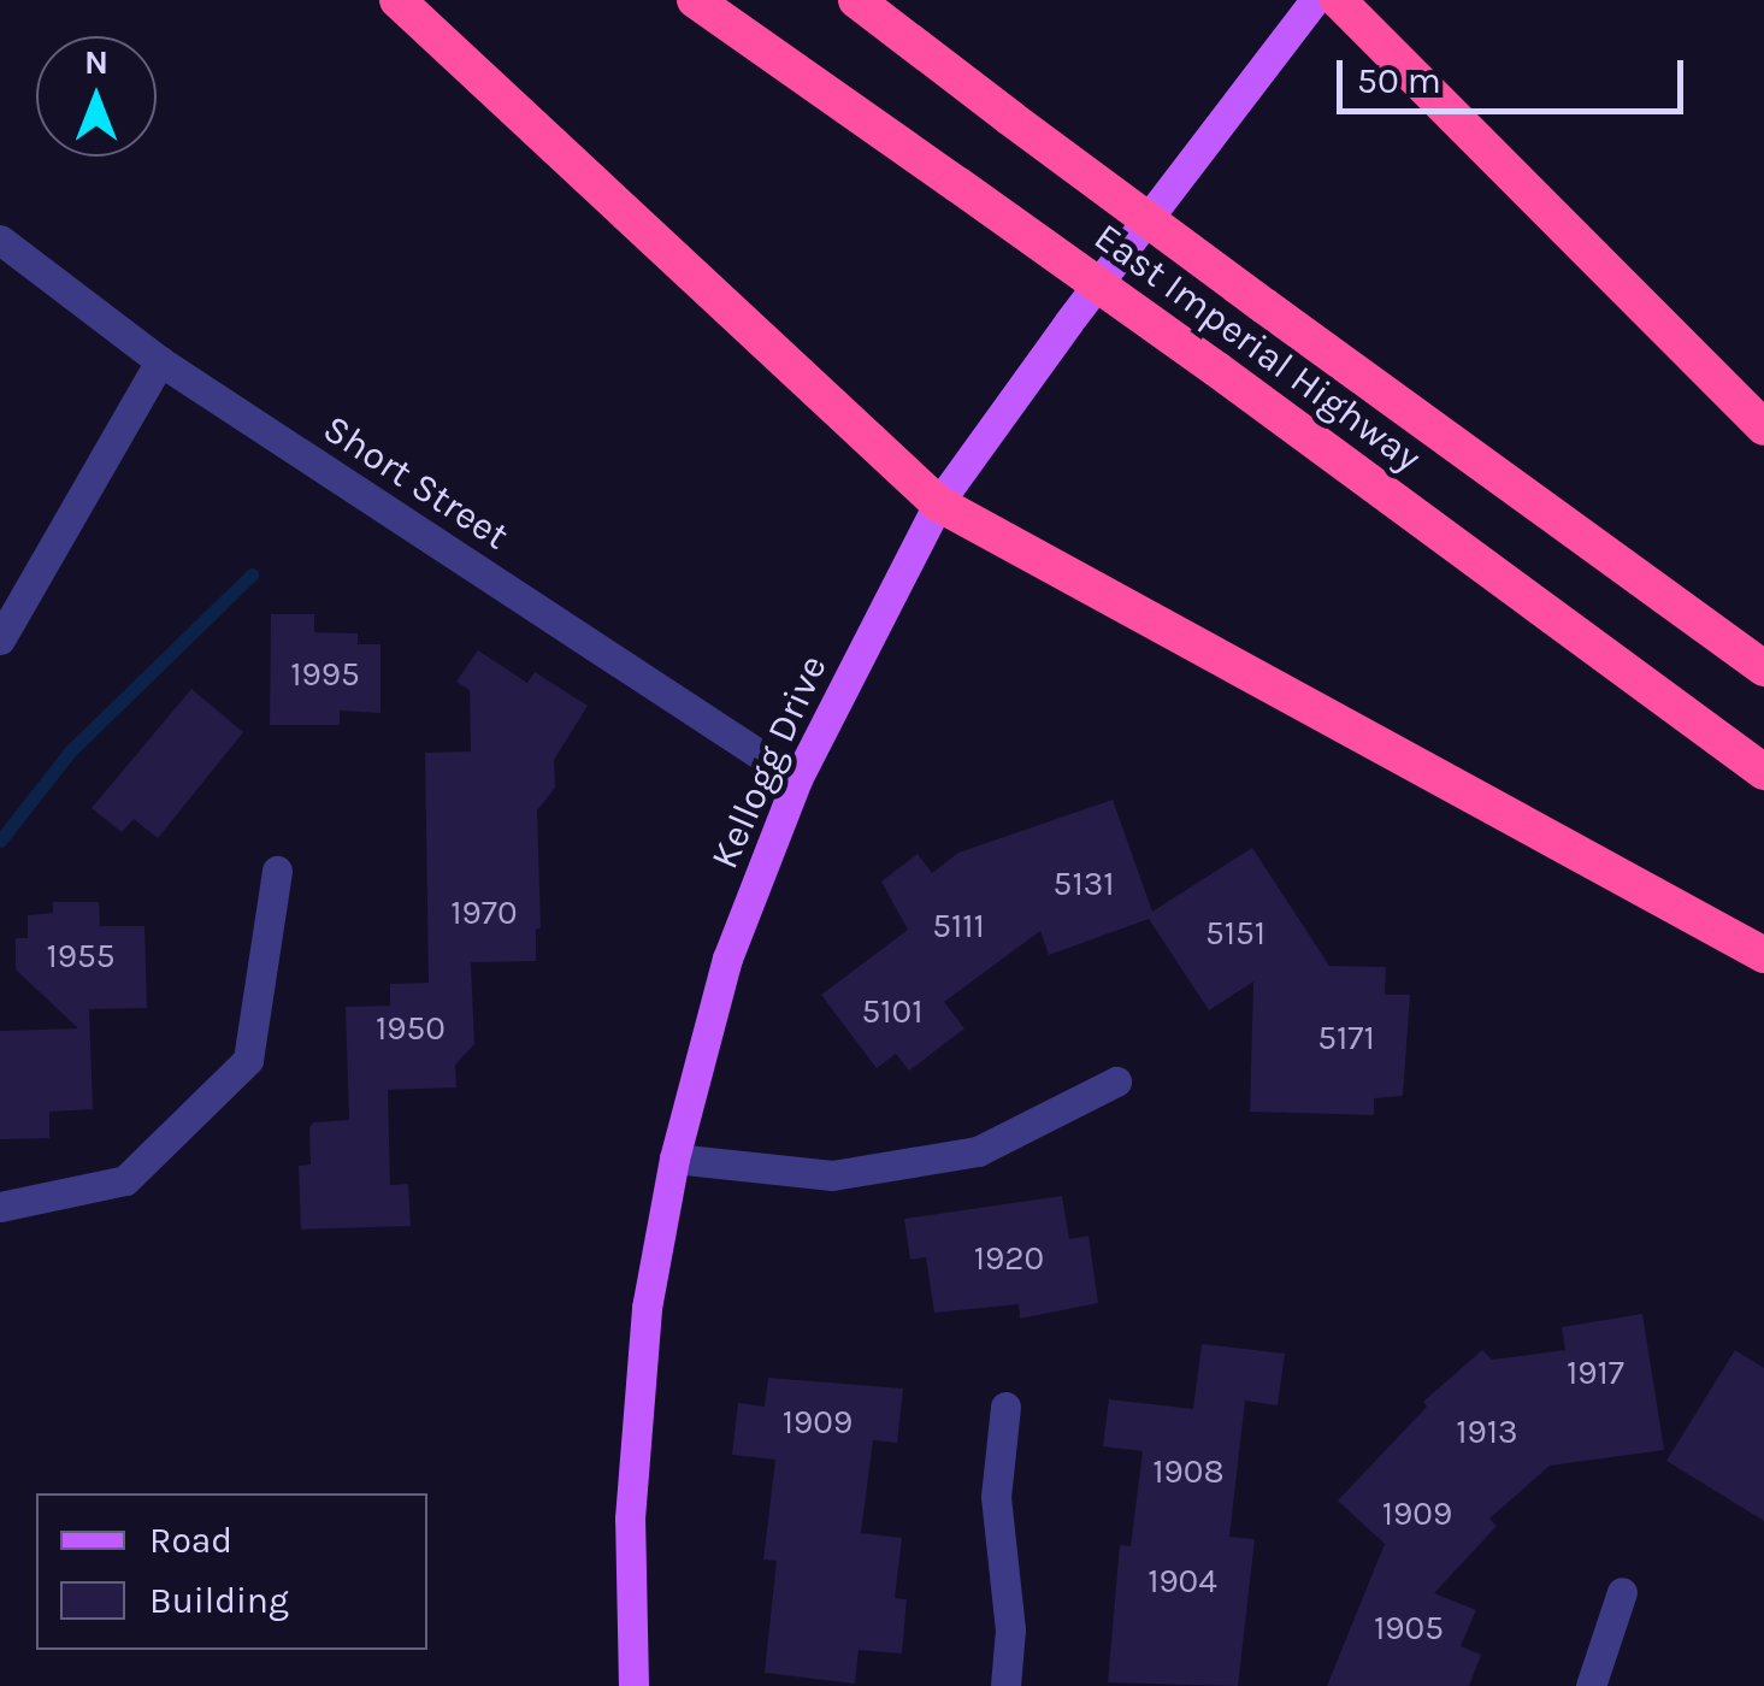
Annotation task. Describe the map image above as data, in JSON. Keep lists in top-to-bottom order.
{
  "streets": {
    "highway": ["East Imperial Highway"],
    "main road": ["Kellogg Drive"],
    "street": ["Short Street"]
  },
  "crossings": [
    ["Short Street", "Kellogg Drive"]
  ],
  "house_numbers": [
    "1995",
    "5131",
    "1970",
    "5111",
    "5151",
    "1955",
    "5101",
    "1950",
    "5171",
    "1920",
    "1917",
    "1909",
    "1913",
    "1908",
    "1909",
    "1904",
    "1905"
  ],
  "legend": ["Road", "Building"],
  "scale_bar": "50 m",
  "north": "top"
}
